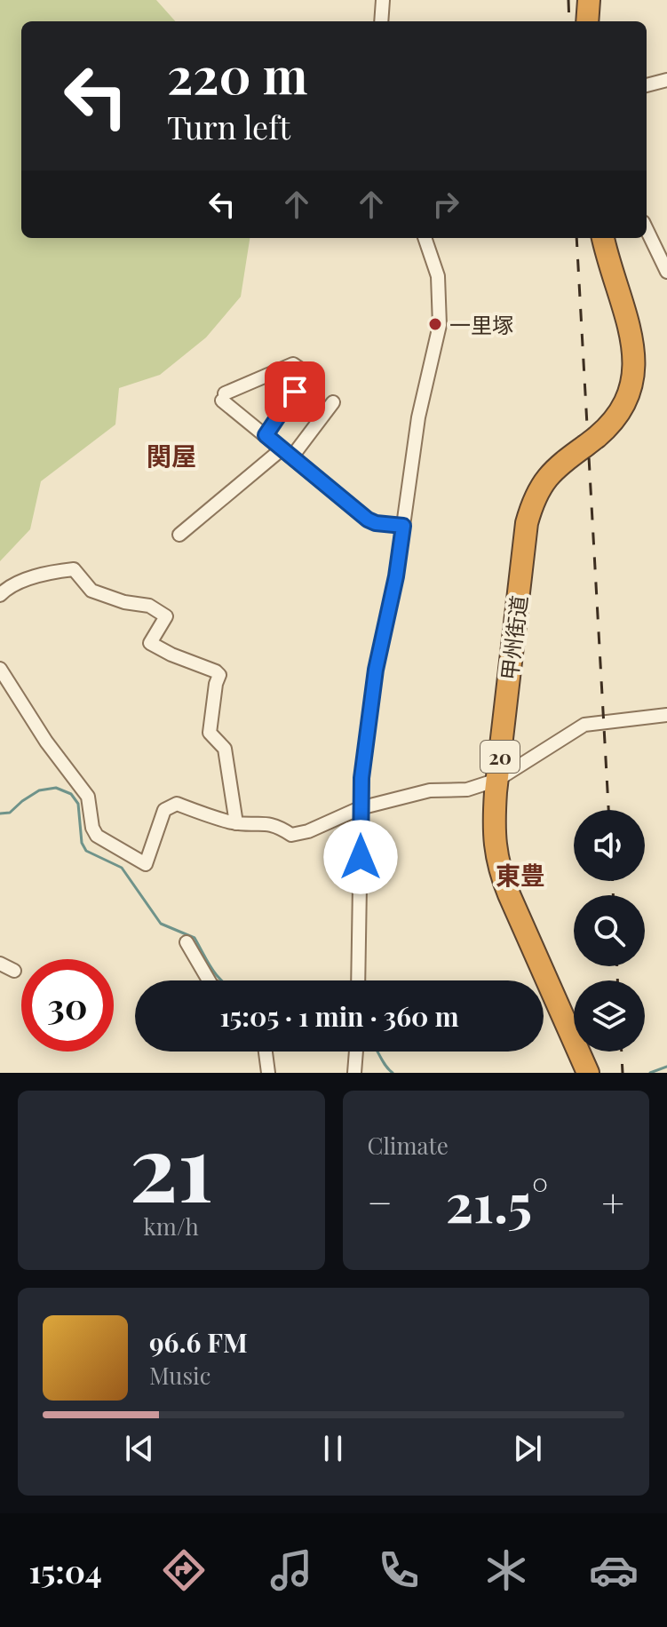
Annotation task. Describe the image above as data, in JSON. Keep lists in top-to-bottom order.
{
  "streets": {
    "highway": ["甲州街道", "20"]
  },
  "districts": ["関屋", "東豊"],
  "places": ["一里塚"],
  "page": {
    "turn": ["220 m", "Turn left"],
    "limit": "30",
    "trip": "15:05 · 1 min · 360 m",
    "tile": [
      ["21", "km/h"],
      "Climate"
    ],
    "heat": ["−", "21.5°", "+"],
    "song": ["96.6 FM", "Music"],
    "tabs": "15:04"
  }
}
